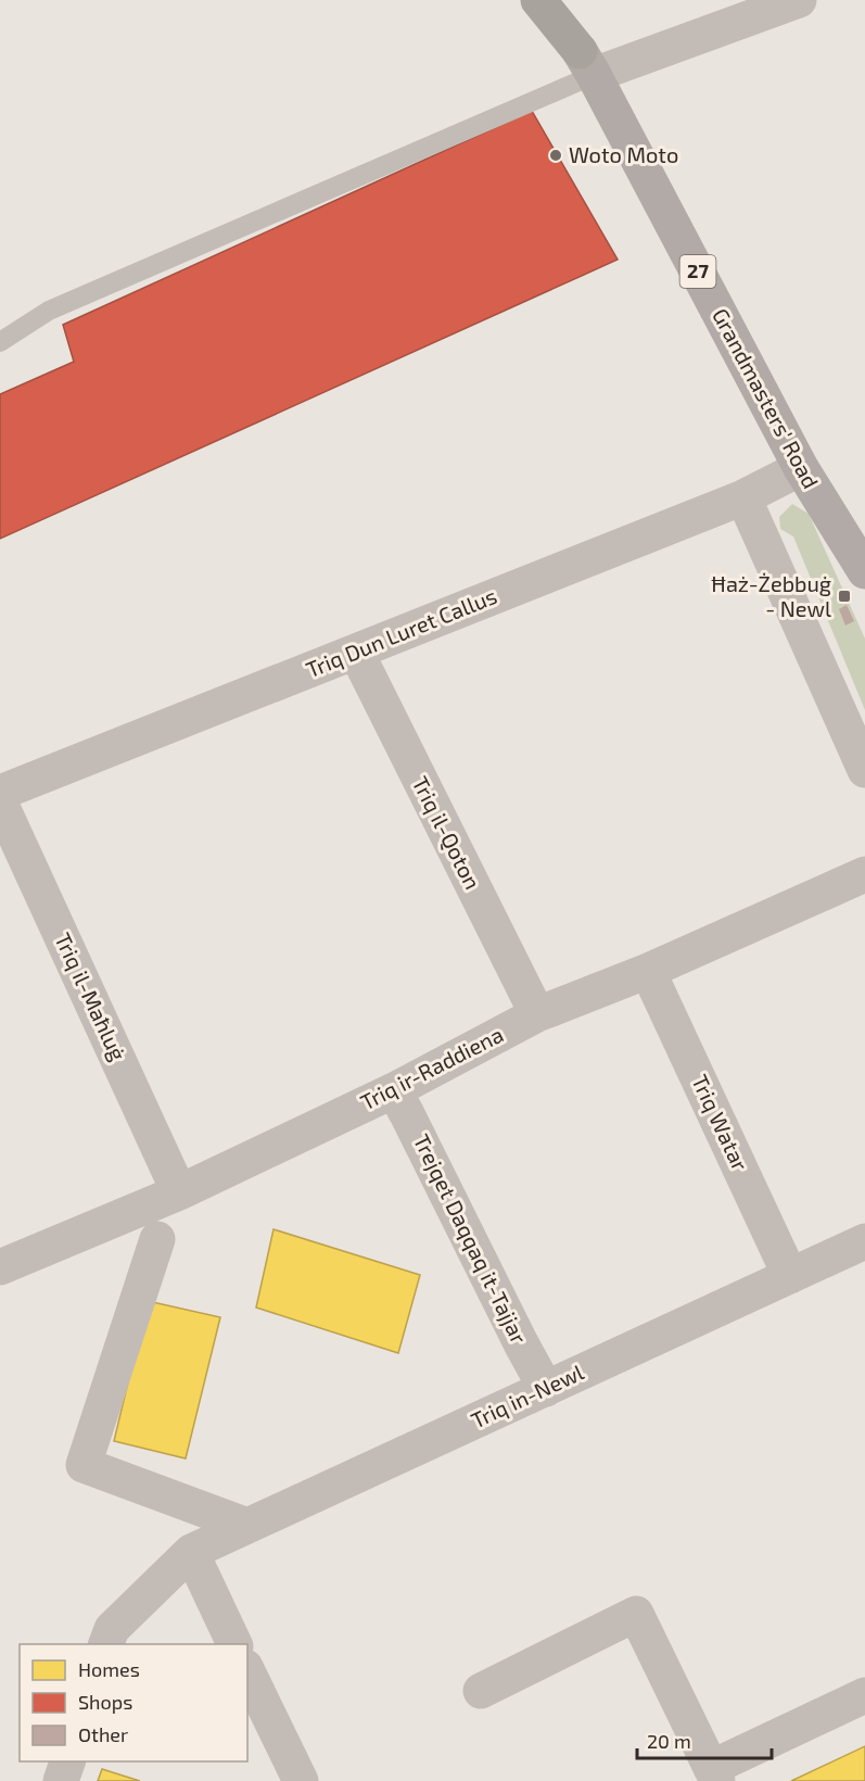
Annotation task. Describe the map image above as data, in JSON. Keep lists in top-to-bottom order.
{
  "streets": {
    "highway": ["27"],
    "main road": ["Grandmasters' Road"],
    "street": [
      "Triq Dun Luret Callus",
      "Triq il-Qoton",
      "Triq il-Maħluġ",
      "Triq ir-Raddiena",
      "Triq Watar",
      "Trejqet Daqqaq it-Tajjar",
      "Triq in-Newl"
    ]
  },
  "crossings": [
    ["27", "Grandmasters' Road"],
    ["Grandmasters' Road", "Triq Dun Luret Callus"],
    ["Triq Dun Luret Callus", "Triq il-Qoton"],
    ["Triq il-Qoton", "Triq ir-Raddiena"],
    ["Triq il-Maħluġ", "Triq ir-Raddiena"],
    ["Triq ir-Raddiena", "Triq Watar"],
    ["Triq ir-Raddiena", "Trejqet Daqqaq it-Tajjar"],
    ["Triq Watar", "Triq in-Newl"],
    ["Trejqet Daqqaq it-Tajjar", "Triq in-Newl"]
  ],
  "places": {
    "other": ["Woto Moto"],
    "transit": ["Ħaż-Żebbuġ - Newl"]
  },
  "legend": ["Homes", "Shops", "Other"],
  "scale_bar": "20 m"
}
